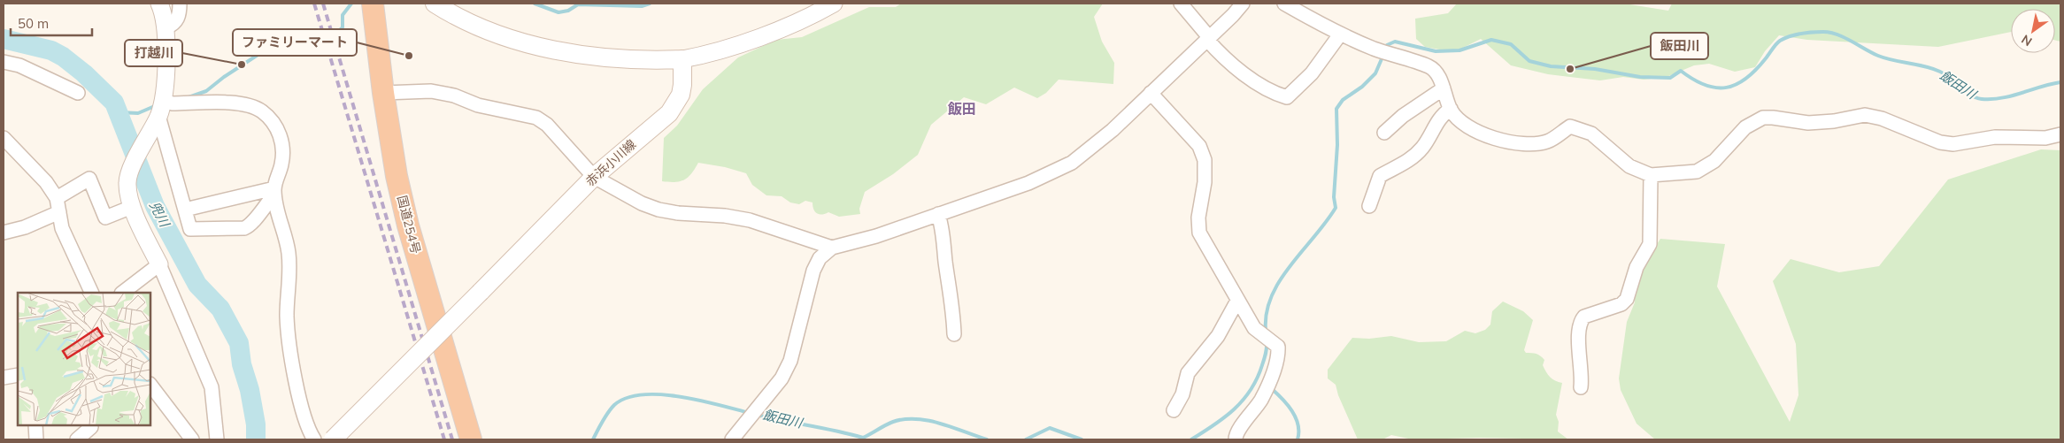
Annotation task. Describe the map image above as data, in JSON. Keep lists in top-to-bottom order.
{
  "streets": {
    "highway": ["国道254号"],
    "main road": ["赤浜小川線"]
  },
  "districts": ["飯田"],
  "water": ["飯田川", "兜川"],
  "places": ["ファミリーマート", "打越川", "飯田川"],
  "scale_bar": "50 m",
  "north": "bottom left"
}
